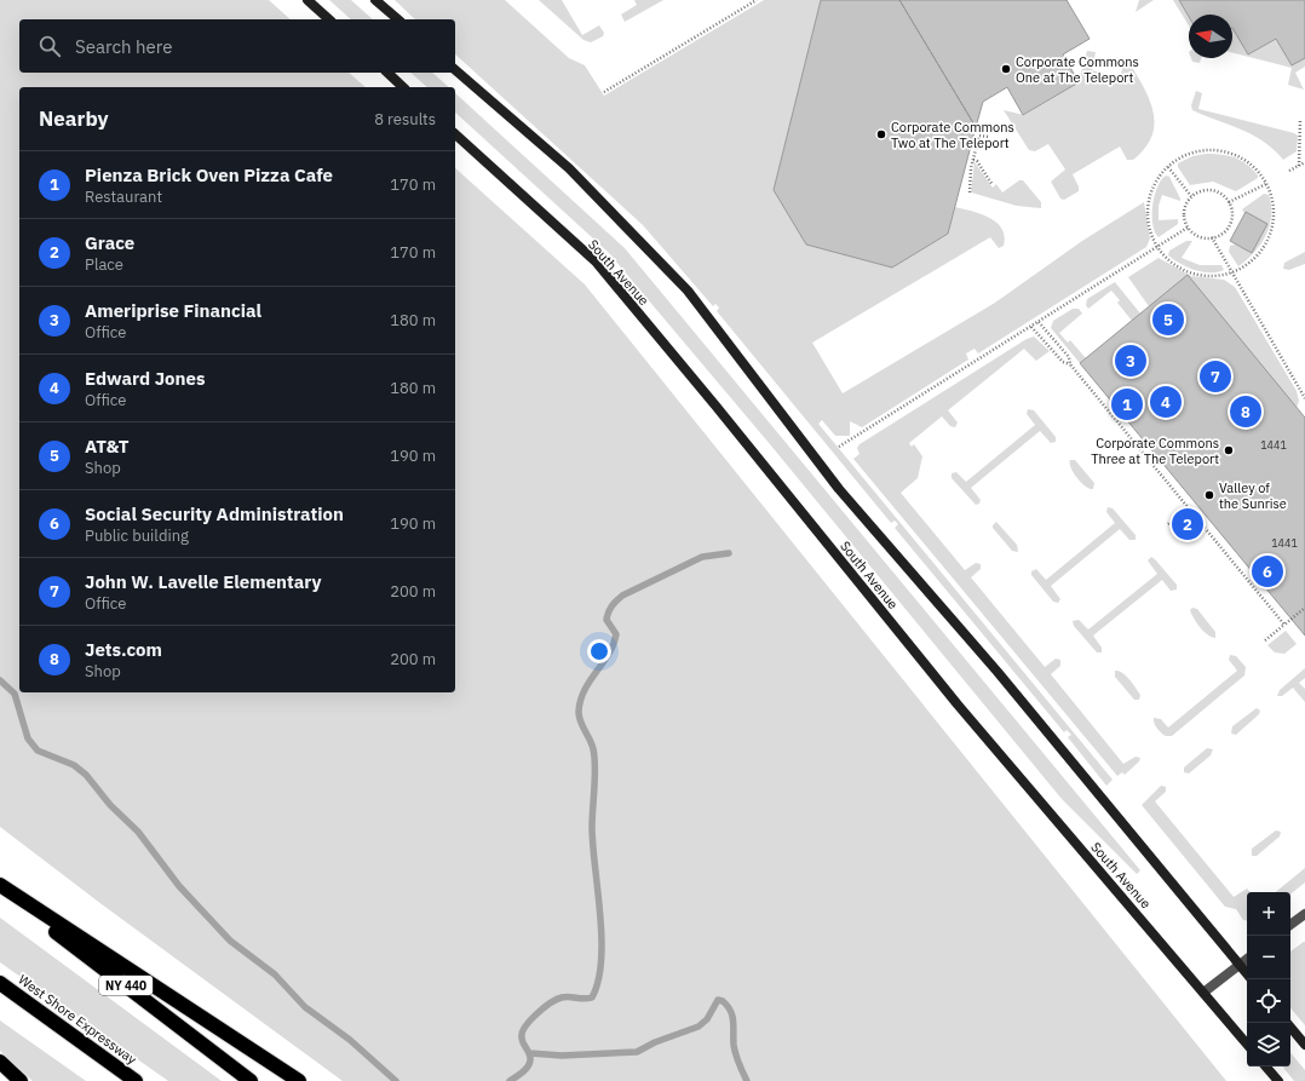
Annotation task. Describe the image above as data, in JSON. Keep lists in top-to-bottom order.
{
  "streets": {
    "highway": ["NY 440", "West Shore Expressway"],
    "street": ["South Avenue"]
  },
  "places": [
    "Corporate Commons One at The Teleport",
    "Corporate Commons Two at The Teleport",
    "Corporate Commons Three at The Teleport",
    "Valley of the Sunrise"
  ],
  "house_numbers": ["1441", "1441"],
  "north": "left",
  "page": {
    "search": "Search here",
    "heading": ["Nearby", "8 results"],
    "list": [
      {
        "mark": "1",
        "name": "Pienza Brick Oven Pizza Cafe",
        "note": "Restaurant",
        "value": "170 m"
      },
      {
        "mark": "2",
        "name": "Grace",
        "note": "Place",
        "value": "170 m"
      },
      {
        "mark": "3",
        "name": "Ameriprise Financial",
        "note": "Office",
        "value": "180 m"
      },
      {
        "mark": "4",
        "name": "Edward Jones",
        "note": "Office",
        "value": "180 m"
      },
      {
        "mark": "5",
        "name": "AT&T",
        "note": "Shop",
        "value": "190 m"
      },
      {
        "mark": "6",
        "name": "Social Security Administration",
        "note": "Public building",
        "value": "190 m"
      },
      {
        "mark": "7",
        "name": "John W. Lavelle Elementary",
        "note": "Office",
        "value": "200 m"
      },
      {
        "mark": "8",
        "name": "Jets.com",
        "note": "Shop",
        "value": "200 m"
      }
    ],
    "pins": [
      "5",
      "3",
      "7",
      "4",
      "1",
      "8",
      "2",
      "6"
    ],
    "map_buttons": ["+", "−"]
  }
}
